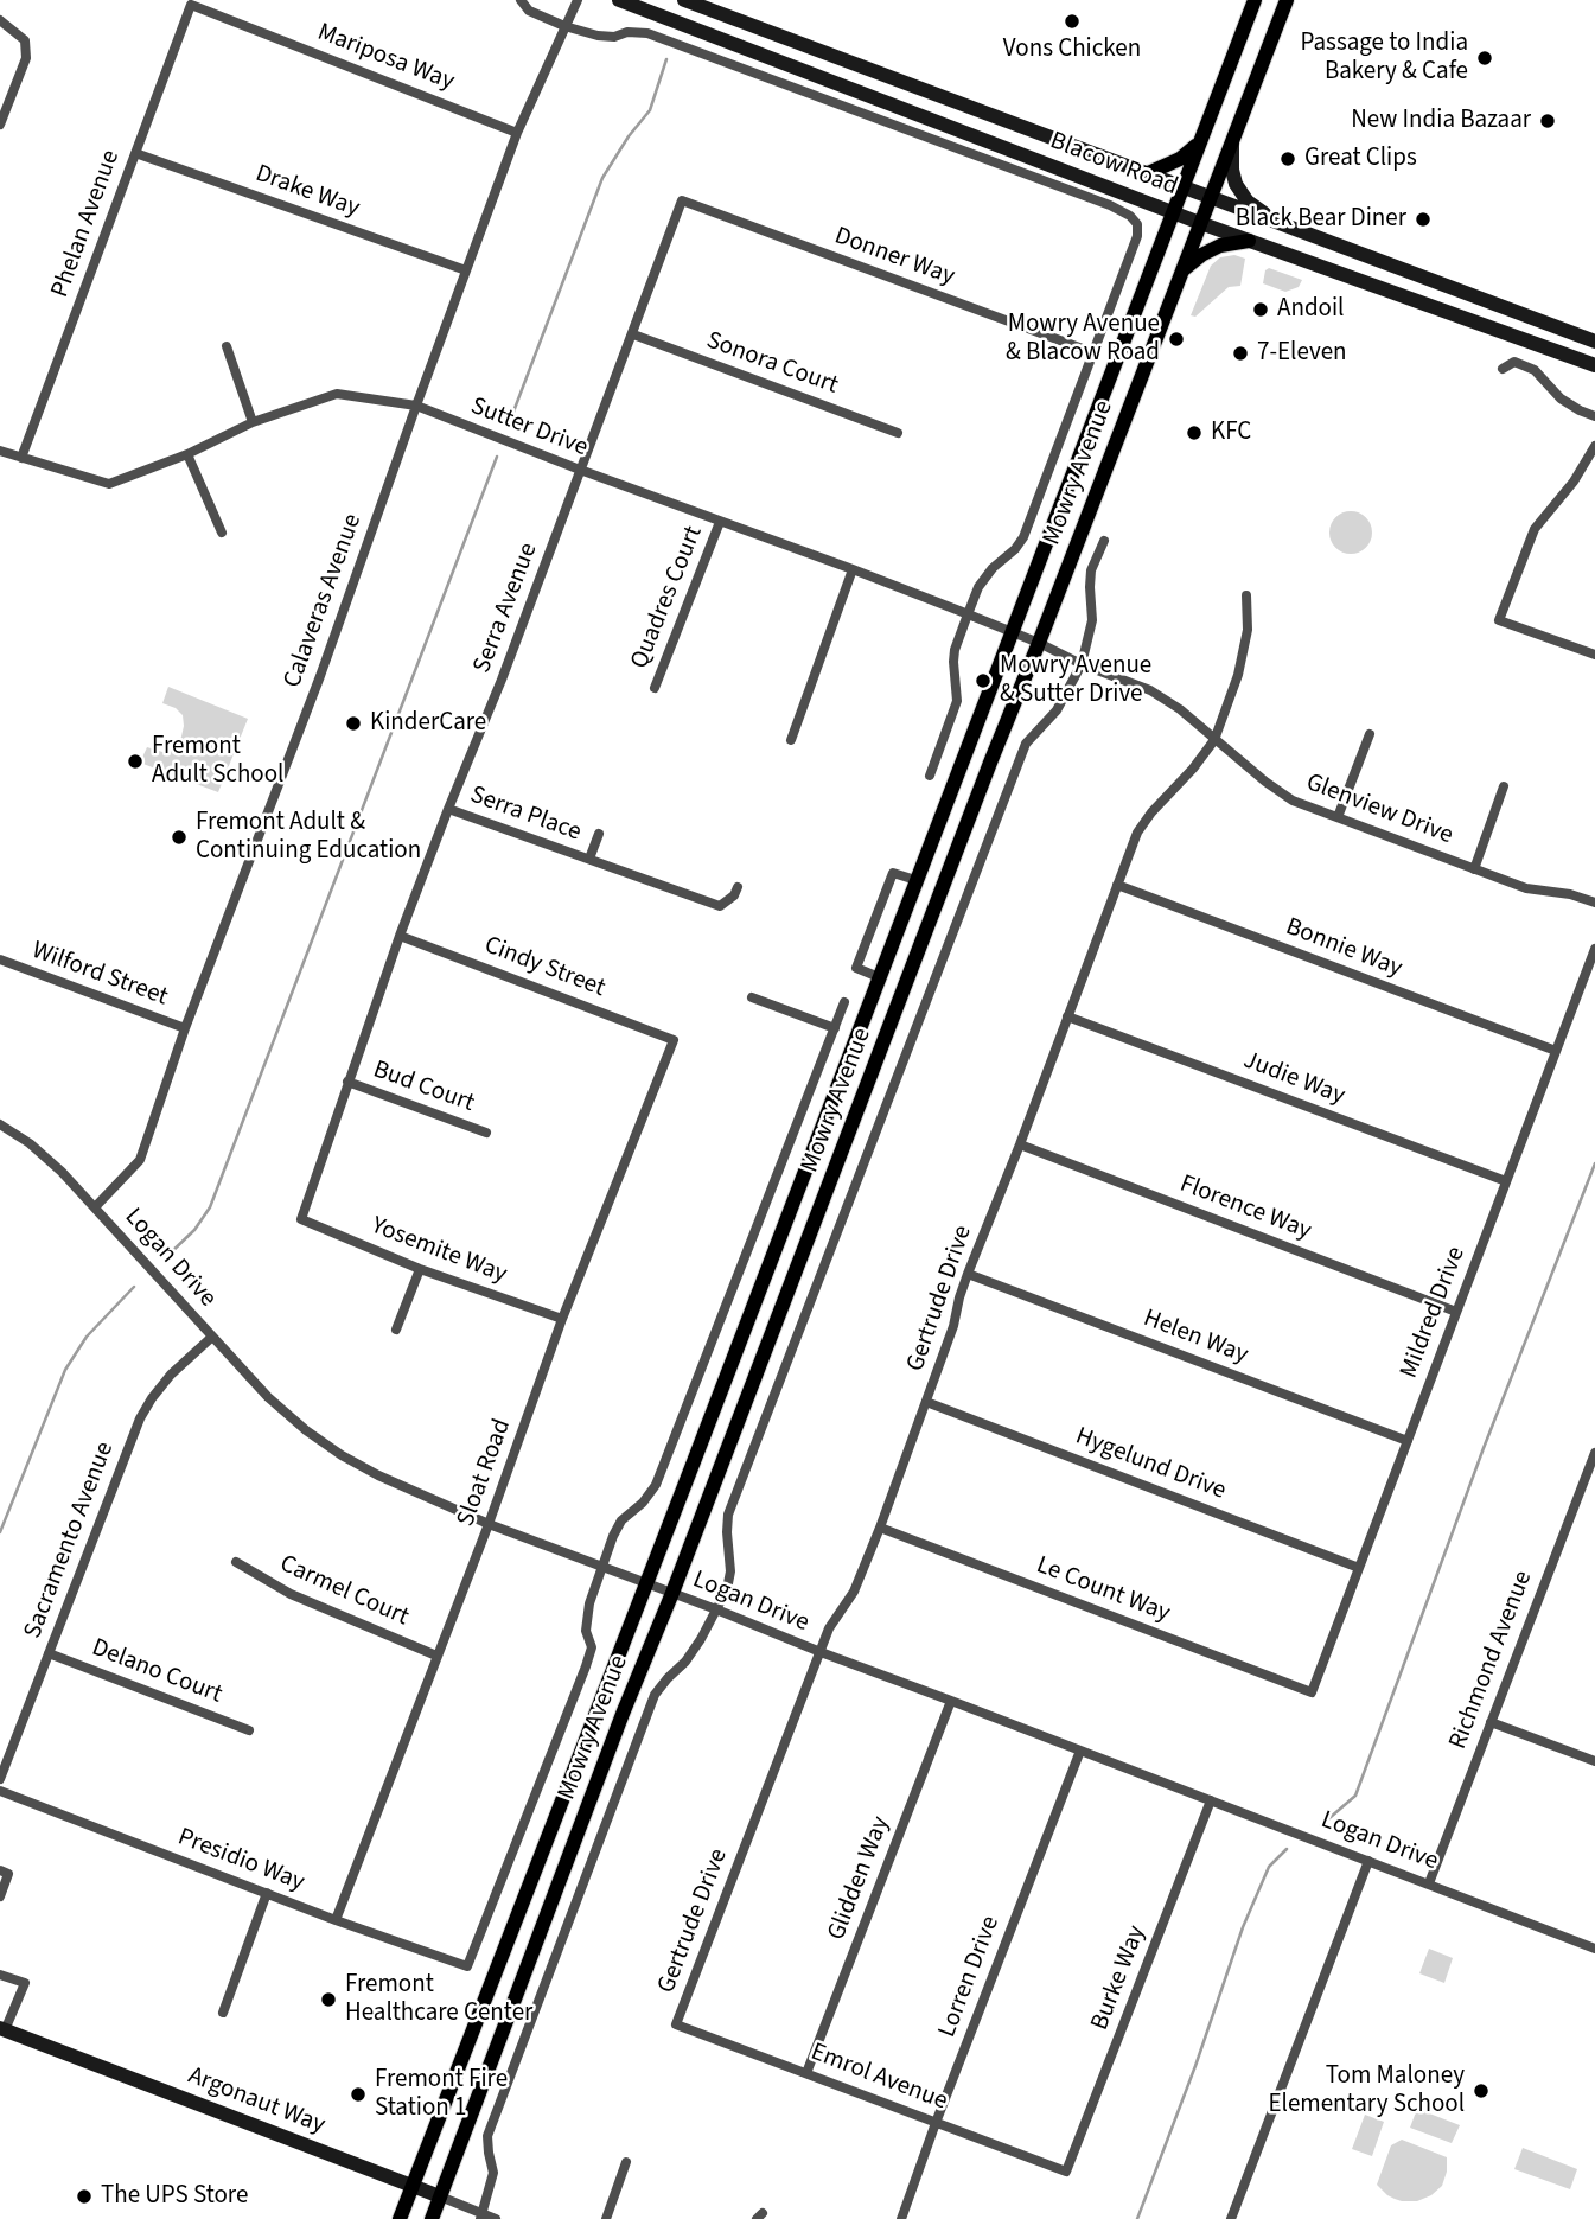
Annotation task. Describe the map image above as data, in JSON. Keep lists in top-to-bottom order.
{
  "streets": {
    "main road": ["Blacow Road", "Mowry Avenue", "Argonaut Way"],
    "street": [
      "Mariposa Way",
      "Drake Way",
      "Phelan Avenue",
      "Donner Way",
      "Sonora Court",
      "Sutter Drive",
      "Quadres Court",
      "Calaveras Avenue",
      "Serra Avenue",
      "Glenview Drive",
      "Serra Place",
      "Bonnie Way",
      "Cindy Street",
      "Wilford Street",
      "Judie Way",
      "Bud Court",
      "Florence Way",
      "Yosemite Way",
      "Logan Drive",
      "Gertrude Drive",
      "Mildred Drive",
      "Helen Way",
      "Hygelund Drive",
      "Sloat Road",
      "Sacramento Avenue",
      "Le Count Way",
      "Carmel Court",
      "Richmond Avenue",
      "Delano Court",
      "Presidio Way",
      "Glidden Way",
      "Lorren Drive",
      "Burke Way",
      "Emrol Avenue"
    ]
  },
  "crossings": [
    ["Mariposa Way", "Phelan Avenue"],
    ["Mariposa Way", "Calaveras Avenue"],
    ["Blacow Road", "Mowry Avenue"],
    ["Blacow Road", "Calaveras Avenue"],
    ["Drake Way", "Phelan Avenue"],
    ["Drake Way", "Calaveras Avenue"],
    ["Phelan Avenue", "Sutter Drive"],
    ["Donner Way", "Mowry Avenue"],
    ["Donner Way", "Serra Avenue"],
    ["Sonora Court", "Serra Avenue"],
    ["Sutter Drive", "Mowry Avenue"],
    ["Sutter Drive", "Quadres Court"],
    ["Sutter Drive", "Calaveras Avenue"],
    ["Sutter Drive", "Serra Avenue"],
    ["Sutter Drive", "Glenview Drive"],
    ["Mowry Avenue", "Glenview Drive"],
    ["Mowry Avenue", "Logan Drive"],
    ["Mowry Avenue", "Presidio Way"],
    ["Mowry Avenue", "Argonaut Way"],
    ["Calaveras Avenue", "Wilford Street"],
    ["Calaveras Avenue", "Logan Drive"],
    ["Serra Avenue", "Serra Place"],
    ["Serra Avenue", "Cindy Street"],
    ["Serra Avenue", "Bud Court"],
    ["Serra Avenue", "Yosemite Way"],
    ["Glenview Drive", "Gertrude Drive"],
    ["Bonnie Way", "Gertrude Drive"],
    ["Bonnie Way", "Mildred Drive"],
    ["Cindy Street", "Sloat Road"],
    ["Judie Way", "Gertrude Drive"],
    ["Judie Way", "Mildred Drive"],
    ["Florence Way", "Gertrude Drive"],
    ["Florence Way", "Mildred Drive"],
    ["Yosemite Way", "Sloat Road"],
    ["Logan Drive", "Gertrude Drive"],
    ["Logan Drive", "Sloat Road"],
    ["Logan Drive", "Sacramento Avenue"],
    ["Logan Drive", "Richmond Avenue"],
    ["Logan Drive", "Glidden Way"],
    ["Logan Drive", "Lorren Drive"],
    ["Logan Drive", "Burke Way"],
    ["Gertrude Drive", "Helen Way"],
    ["Gertrude Drive", "Hygelund Drive"],
    ["Gertrude Drive", "Le Count Way"],
    ["Gertrude Drive", "Emrol Avenue"],
    ["Mildred Drive", "Helen Way"],
    ["Mildred Drive", "Hygelund Drive"],
    ["Mildred Drive", "Le Count Way"],
    ["Sloat Road", "Carmel Court"],
    ["Sloat Road", "Presidio Way"],
    ["Sacramento Avenue", "Delano Court"],
    ["Glidden Way", "Emrol Avenue"],
    ["Lorren Drive", "Emrol Avenue"],
    ["Burke Way", "Emrol Avenue"]
  ],
  "places": [
    "Vons Chicken",
    "Passage to India Bakery & Cafe",
    "New India Bazaar",
    "Great Clips",
    "Black Bear Diner",
    "Andoil",
    "Mowry Avenue & Blacow Road",
    "7-Eleven",
    "KFC",
    "Mowry Avenue & Sutter Drive",
    "KinderCare",
    "Fremont Adult School",
    "Fremont Adult & Continuing Education",
    "Fremont Healthcare Center",
    "Tom Maloney Elementary School",
    "Fremont Fire Station 1",
    "The UPS Store"
  ]
}
